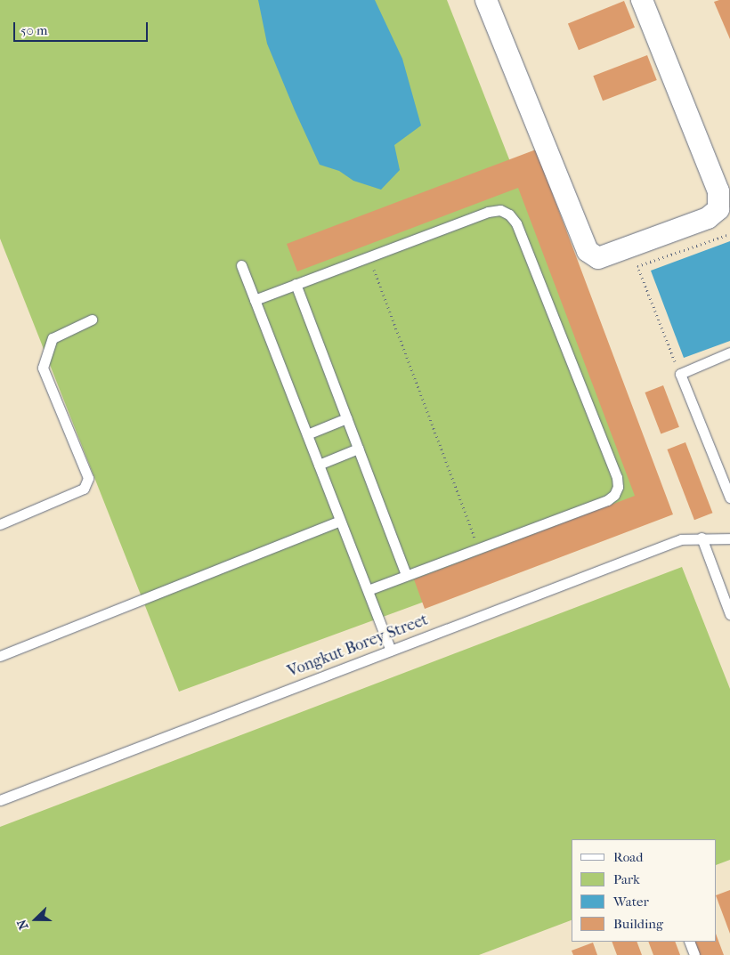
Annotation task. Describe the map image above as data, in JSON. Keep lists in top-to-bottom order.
{
  "streets": {
    "lane": ["Vongkut Borey Street"]
  },
  "legend": [
    "Road",
    "Park",
    "Water",
    "Building"
  ],
  "scale_bar": "50 m",
  "north": "left"
}
